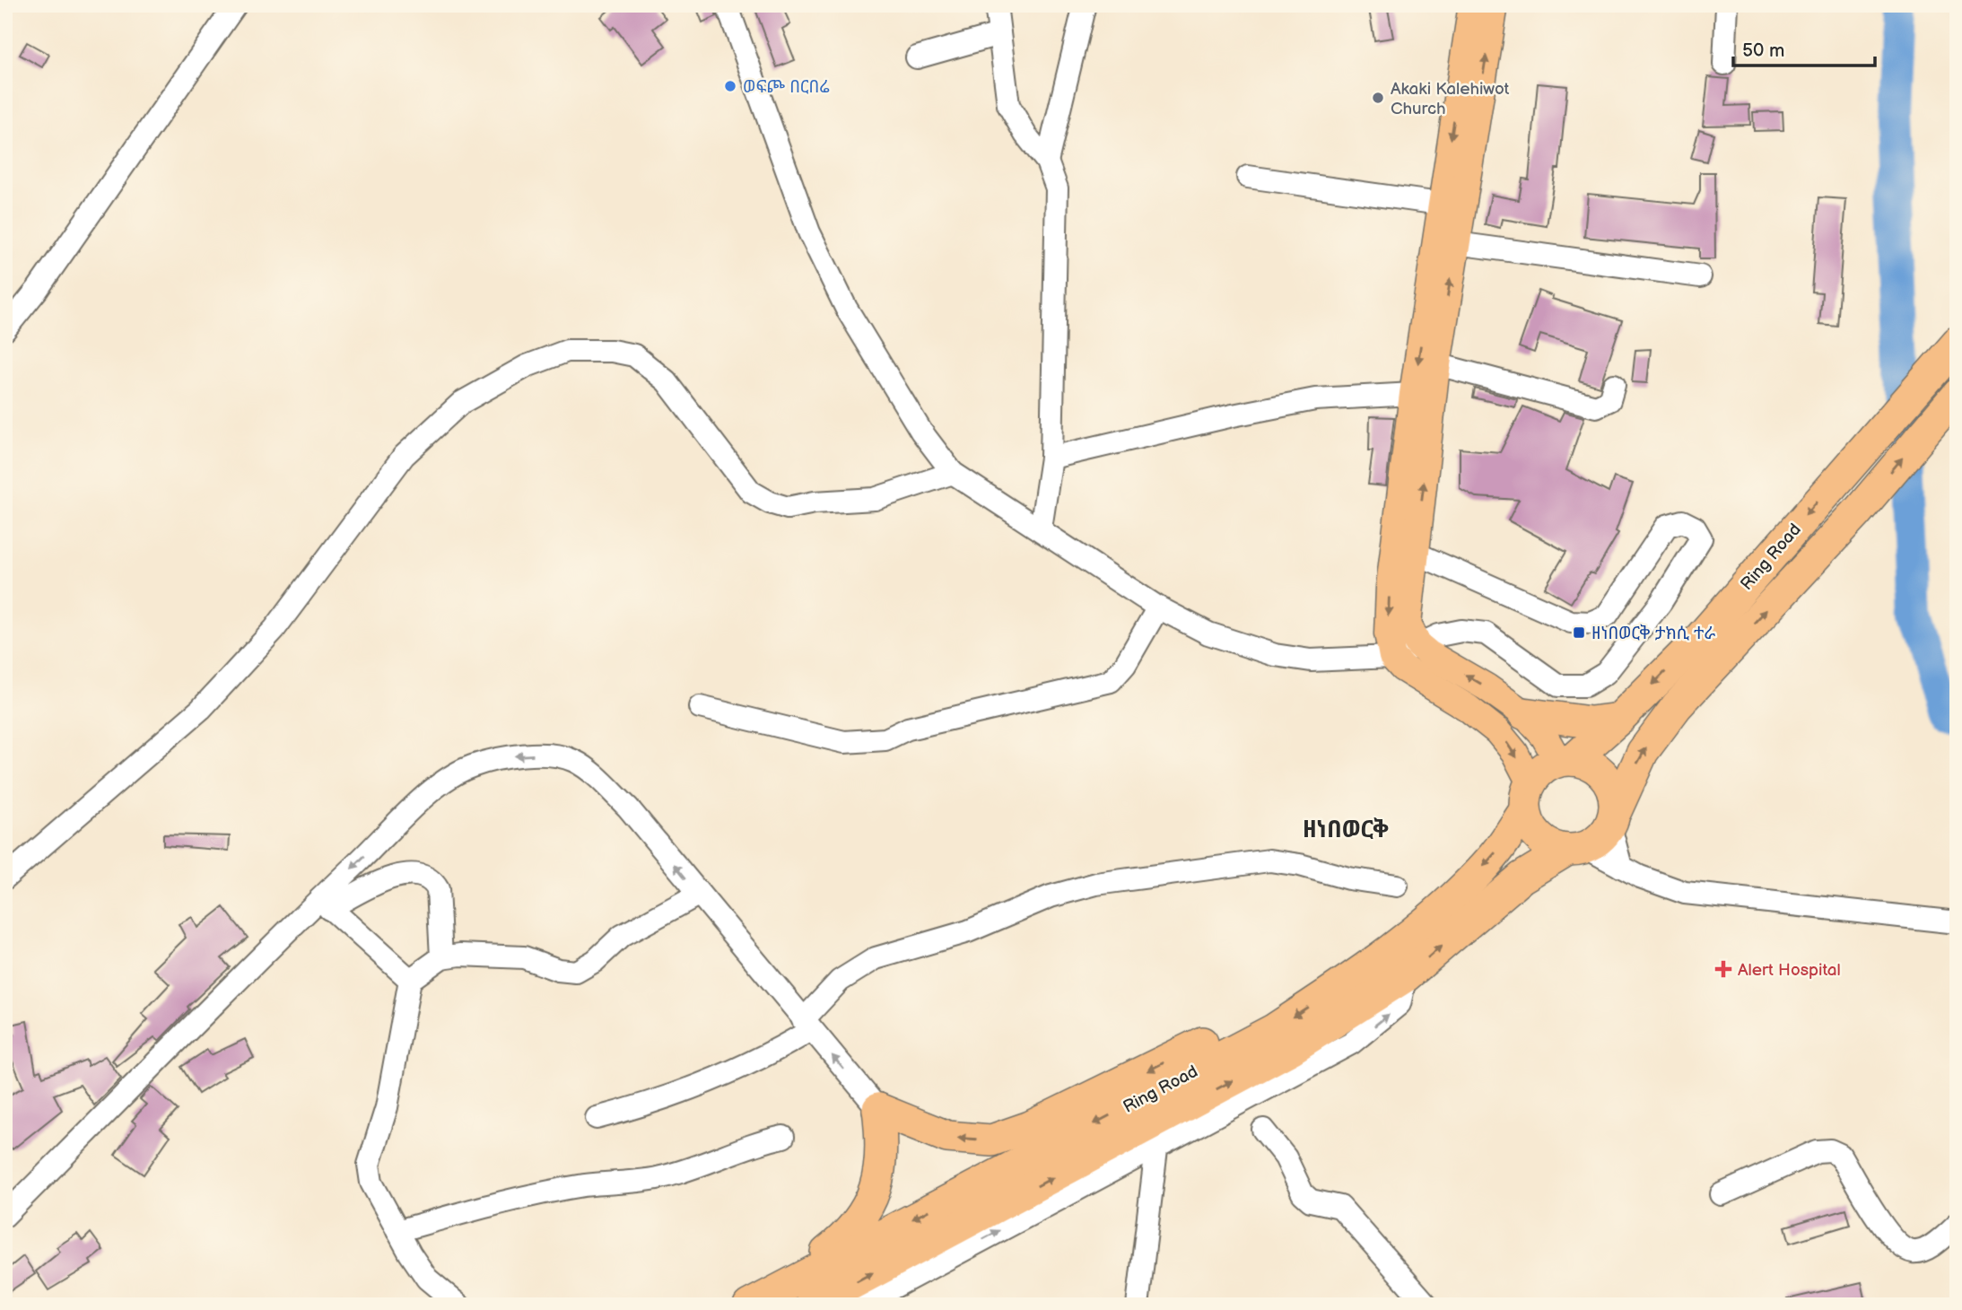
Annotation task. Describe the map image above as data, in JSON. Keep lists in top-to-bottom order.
{
  "streets": {
    "highway": ["Ring Road"]
  },
  "districts": ["ዘነበወርቅ"],
  "places": {
    "other": ["ወፍጮ በርበሬ", "Akaki Kalehiwot Church"],
    "transit": ["ዘነበወርቅ ታክሲ ተራ"],
    "health": ["Alert Hospital"]
  },
  "scale_bar": "50 m"
}
